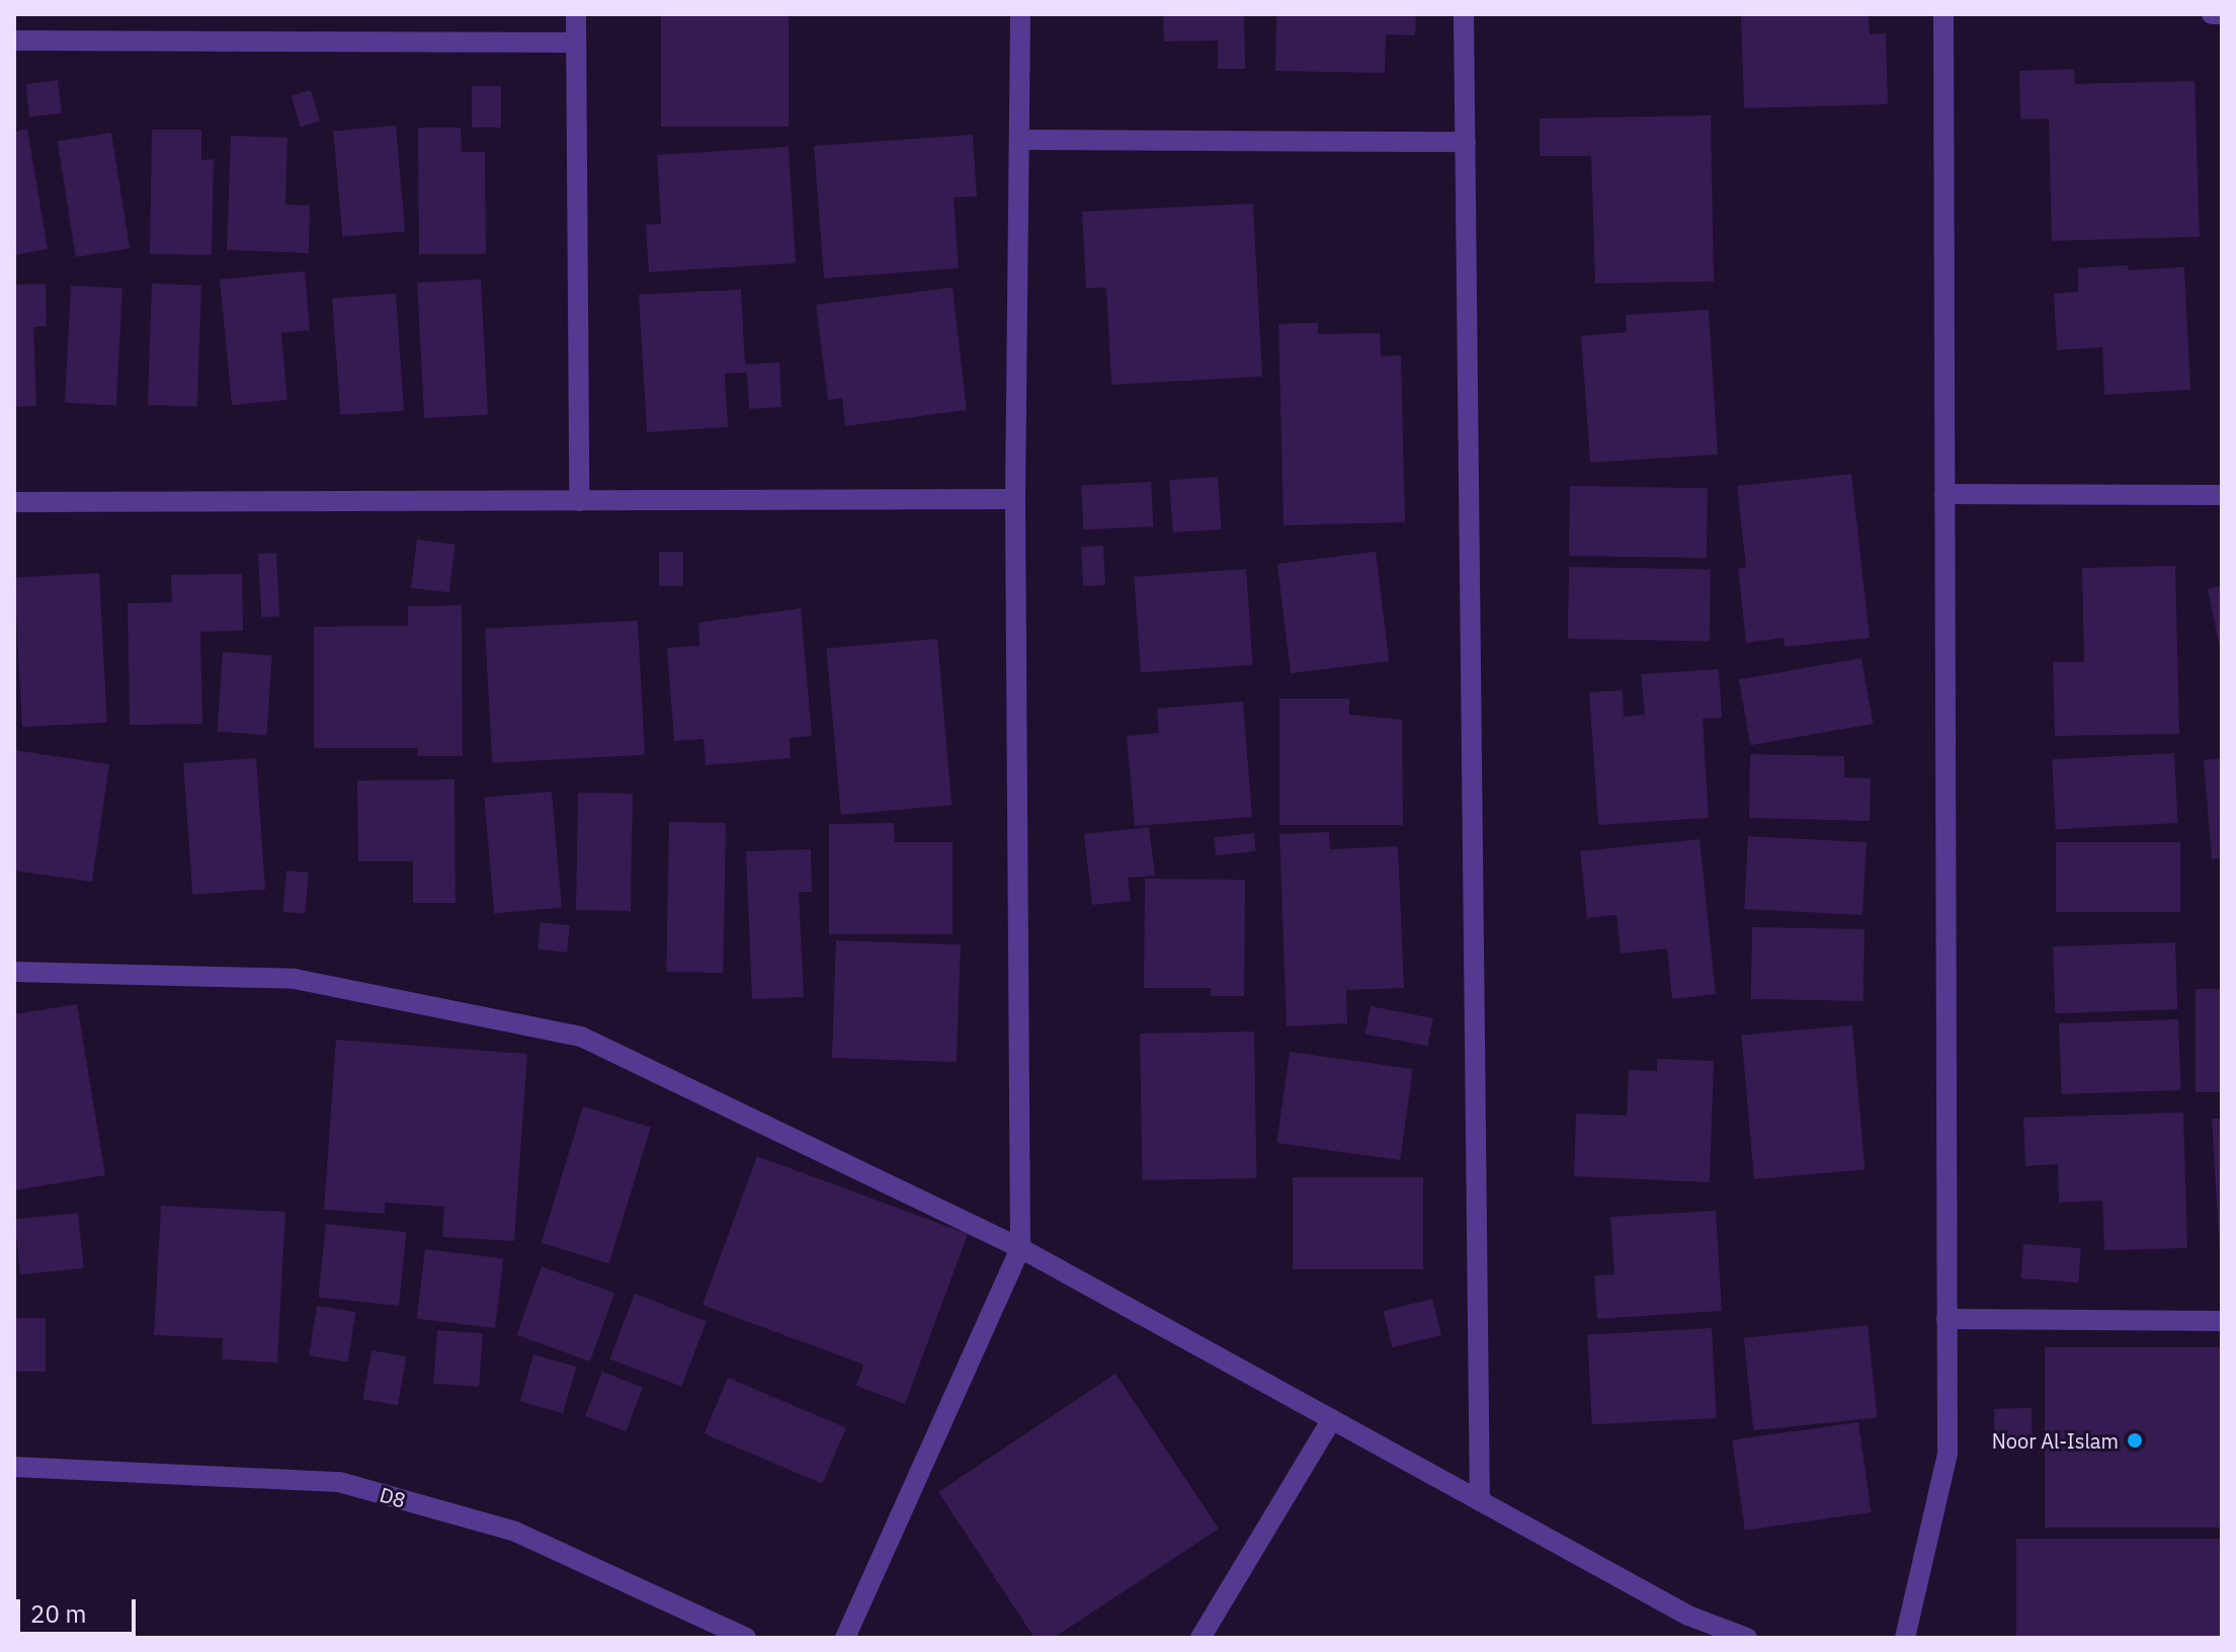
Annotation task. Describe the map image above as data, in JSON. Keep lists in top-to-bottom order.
{
  "streets": {
    "street": ["D8"]
  },
  "places": ["Noor Al-Islam"],
  "scale_bar": "20 m"
}
